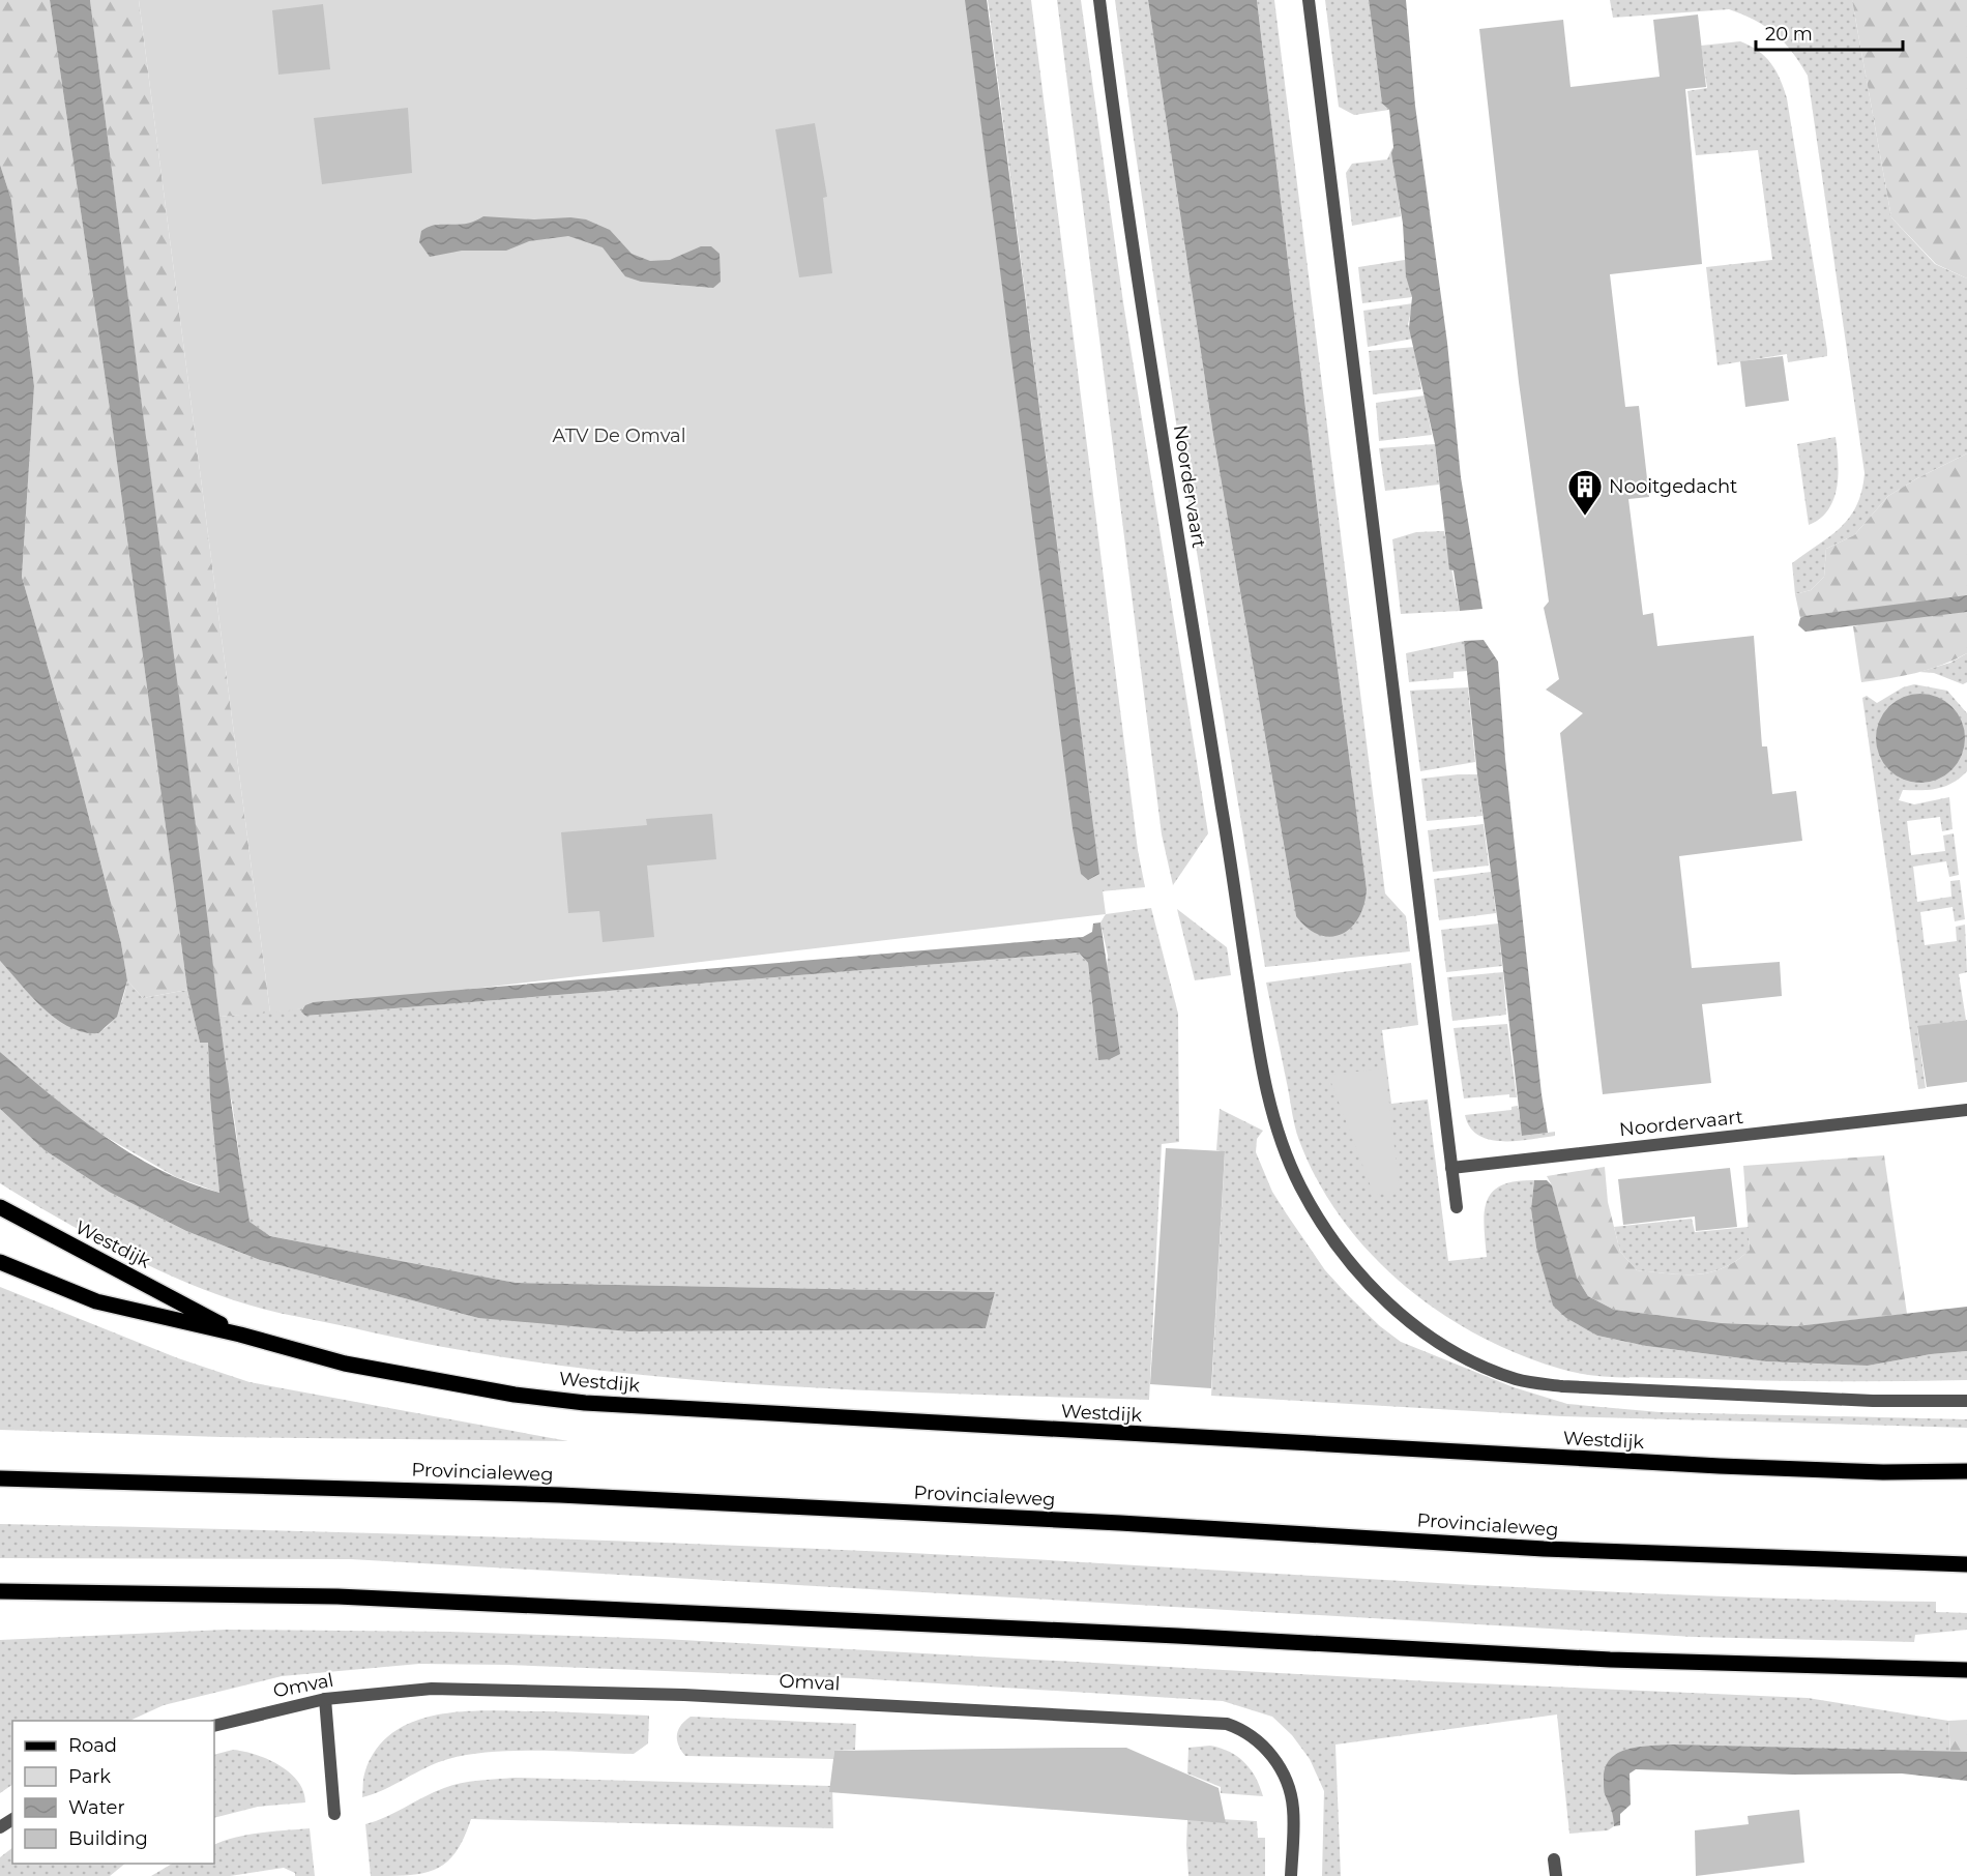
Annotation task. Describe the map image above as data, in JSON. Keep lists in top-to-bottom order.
{
  "streets": {
    "main road": ["Westdijk", "Provincialeweg"],
    "street": ["Noordervaart", "Omval"]
  },
  "parks": ["ATV De Omval"],
  "places": {
    "building": ["Nooitgedacht"]
  },
  "legend": [
    "Road",
    "Park",
    "Water",
    "Building"
  ],
  "scale_bar": "20 m"
}
